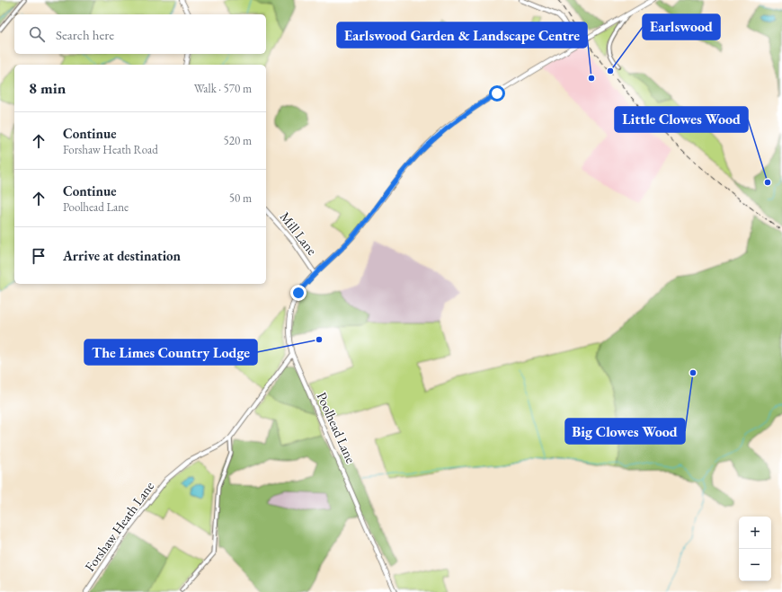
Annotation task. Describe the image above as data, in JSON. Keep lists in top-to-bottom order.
{
  "streets": {
    "street": ["Mill Lane", "Poolhead Lane", "Forshaw Heath Lane"]
  },
  "crossings": [
    ["Mill Lane", "Poolhead Lane"],
    ["Poolhead Lane", "Forshaw Heath Lane"]
  ],
  "places": [
    "Earlswood",
    "Earlswood Garden & Landscape Centre",
    "Little Clowes Wood",
    "The Limes Country Lodge",
    "Big Clowes Wood"
  ],
  "page": {
    "search": "Search here",
    "heading": ["8 min", "Walk · 570 m"],
    "list": [
      ["Continue", "Forshaw Heath Road", "520 m"],
      ["Continue", "Poolhead Lane", "50 m"],
      "Arrive at destination"
    ],
    "map_buttons": ["+", "−"]
  }
}
